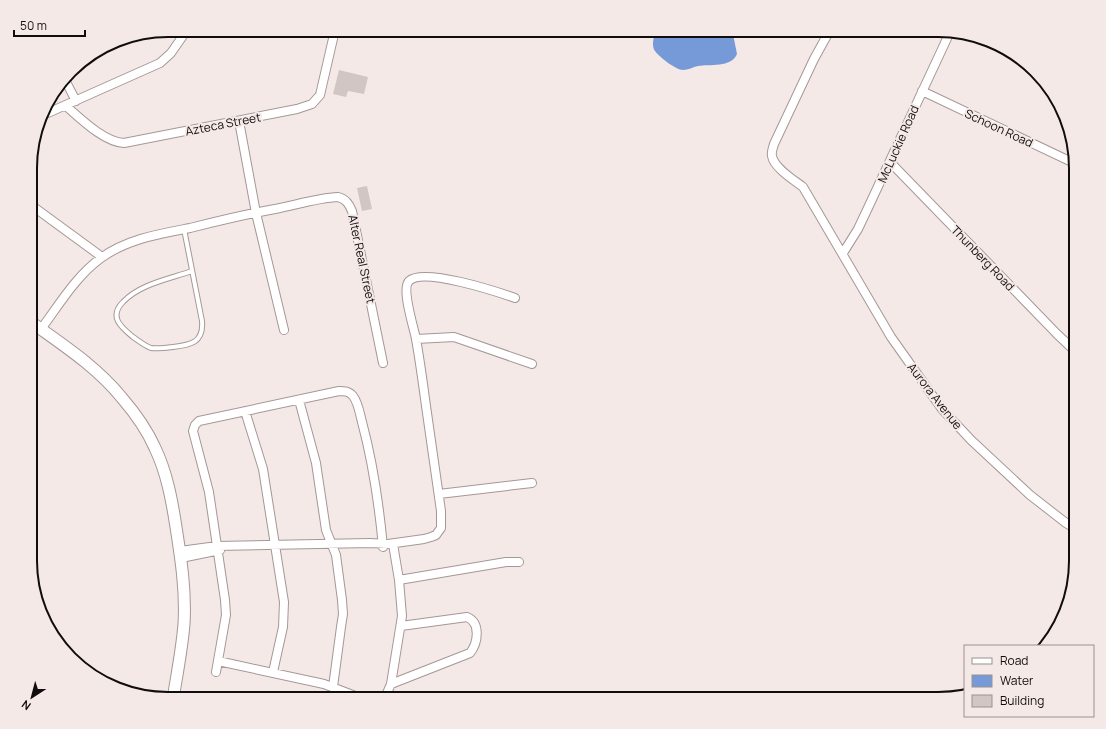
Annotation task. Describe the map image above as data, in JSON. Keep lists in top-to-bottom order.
{
  "streets": {
    "street": [
      "Azteca Street",
      "Schoon Road",
      "McLuckie Road",
      "Thunberg Road",
      "Alter Real Street",
      "Aurora Avenue"
    ]
  },
  "crossings": [
    ["Schoon Road", "McLuckie Road"],
    ["McLuckie Road", "Thunberg Road"],
    ["McLuckie Road", "Aurora Avenue"]
  ],
  "legend": ["Road", "Water", "Building"],
  "scale_bar": "50 m",
  "north": "bottom left"
}
